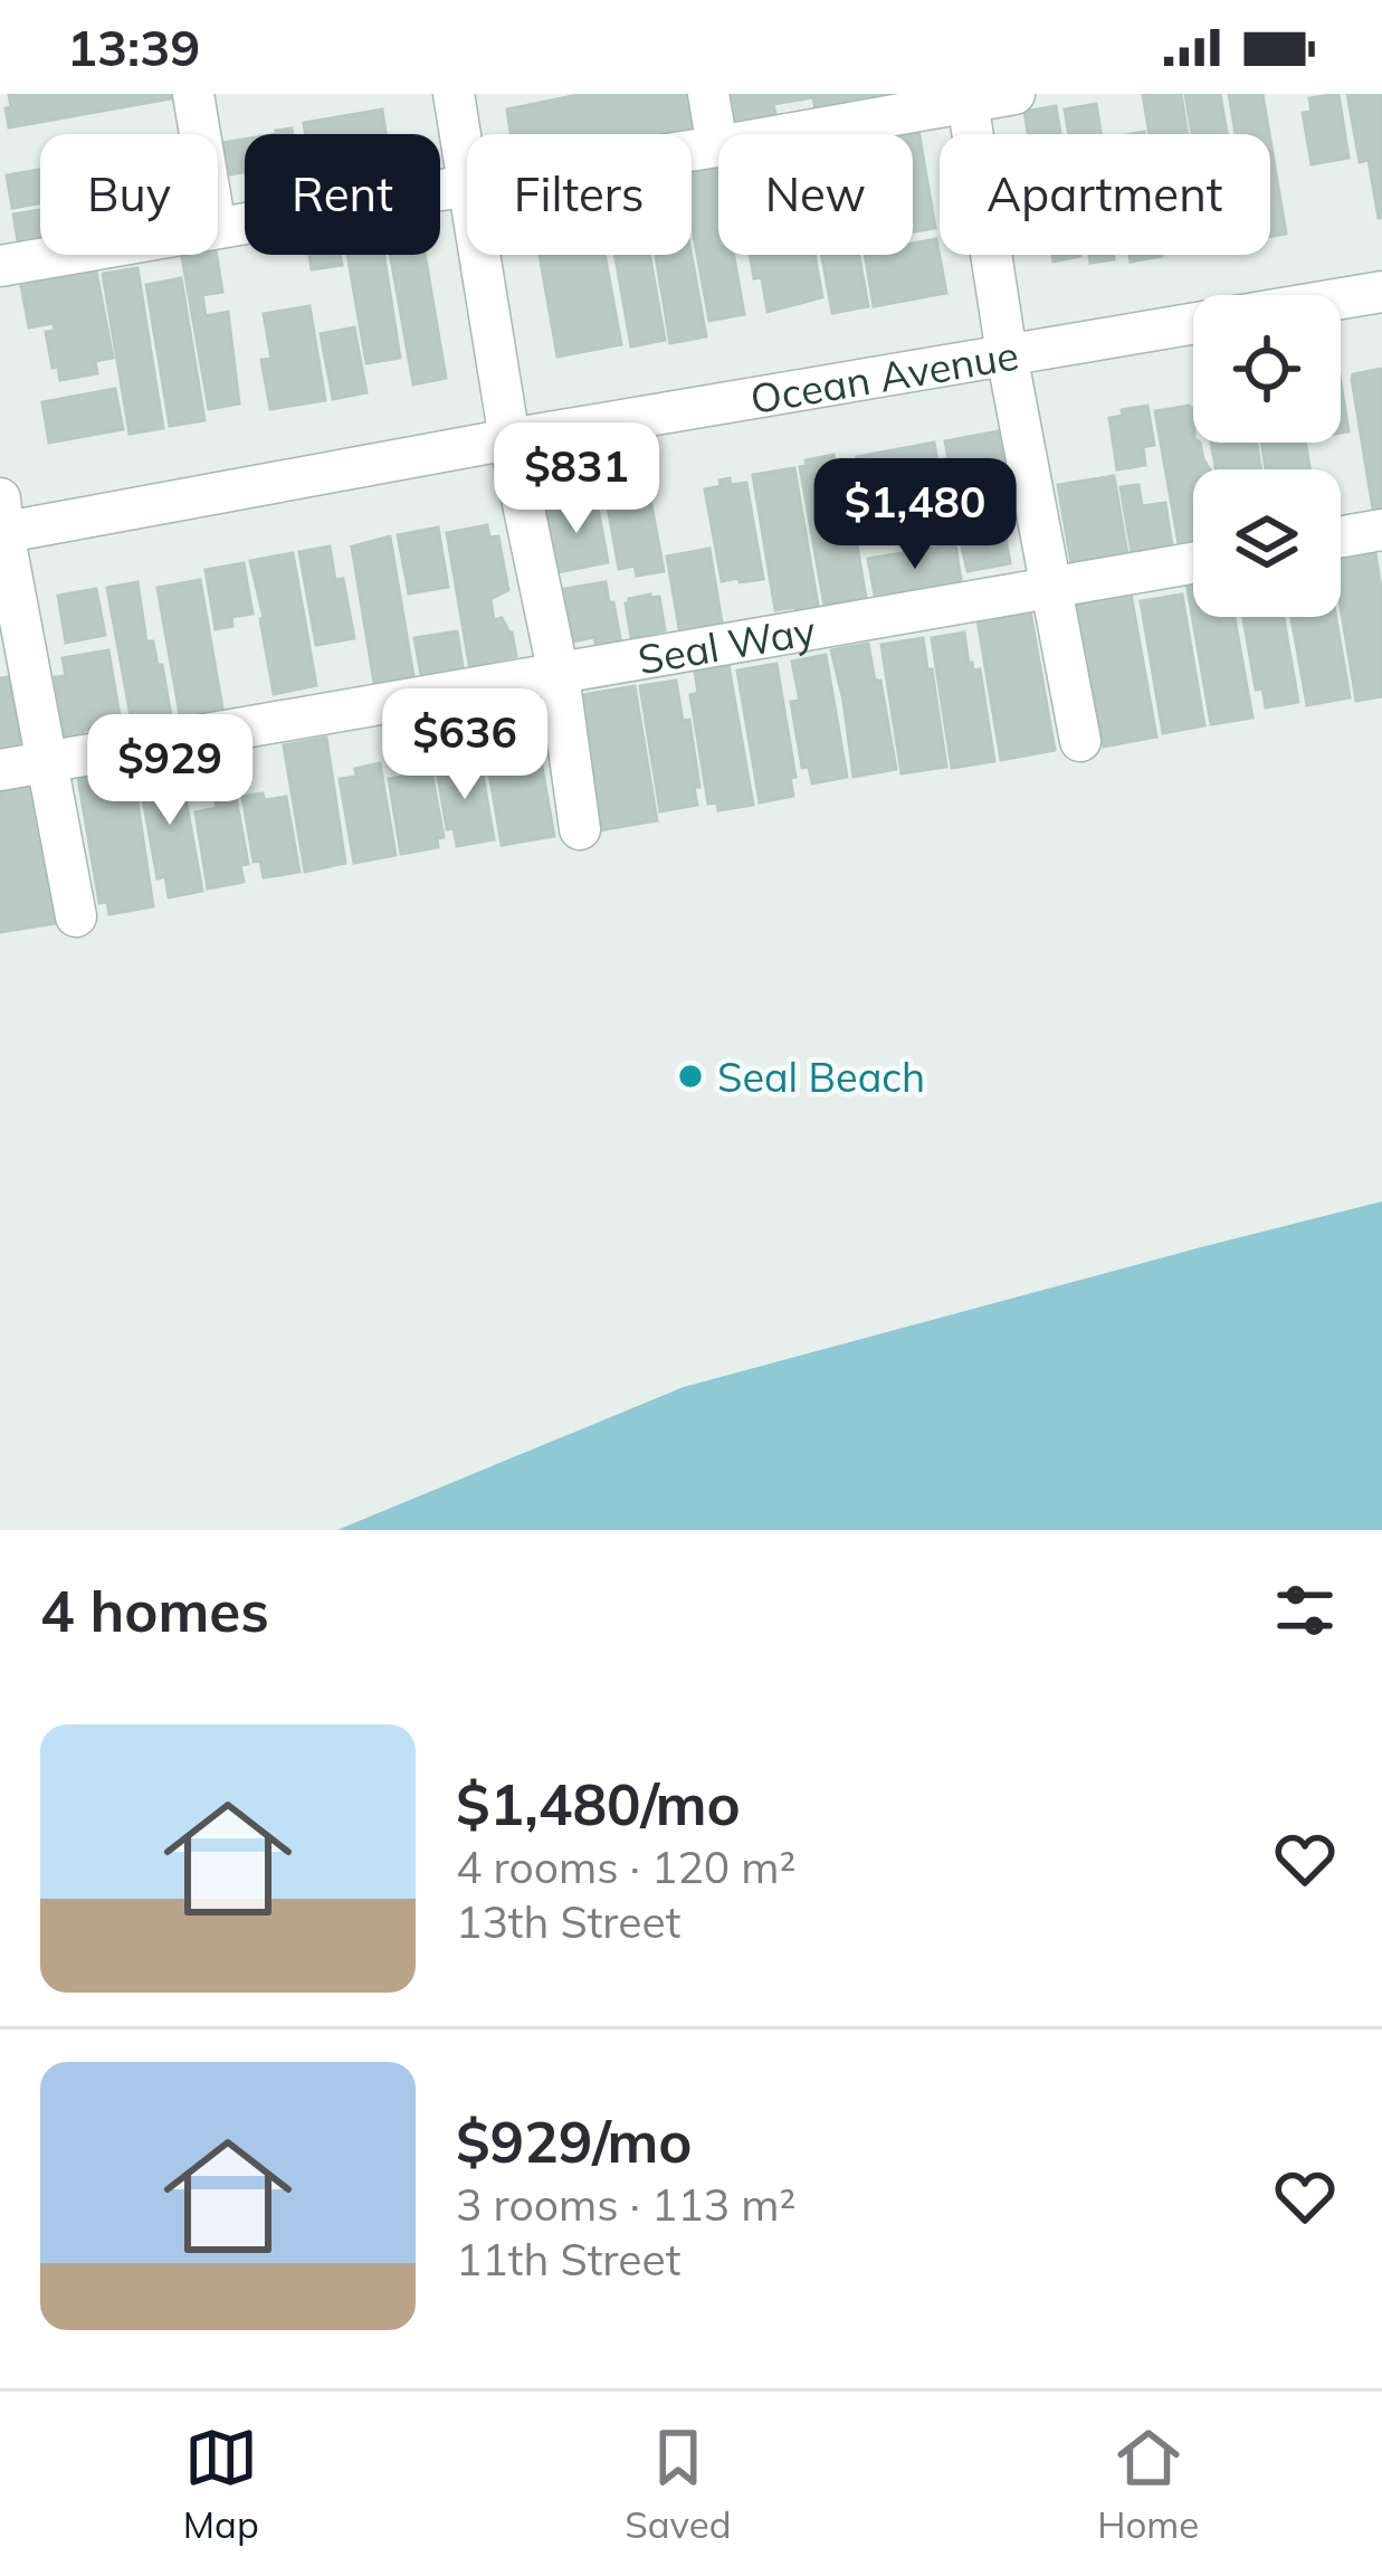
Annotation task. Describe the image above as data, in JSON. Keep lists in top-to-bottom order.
{
  "streets": {
    "street": ["Ocean Avenue", "Seal Way"]
  },
  "places": ["Seal Beach"],
  "page": {
    "status": "13:39",
    "chip": [
      "Buy",
      "Rent",
      "Filters",
      "New",
      "Apartment"
    ],
    "price": [
      "$831",
      "$1,480",
      "$636",
      "$929"
    ],
    "heading": "4 homes",
    "list": [
      {
        "name": "$1,480/mo",
        "note": "4 rooms · 120 m² · 13th Street"
      },
      {
        "name": "$929/mo",
        "note": "3 rooms · 113 m² · 11th Street"
      }
    ],
    "tabs": ["Map", "Saved", "Home"]
  }
}
